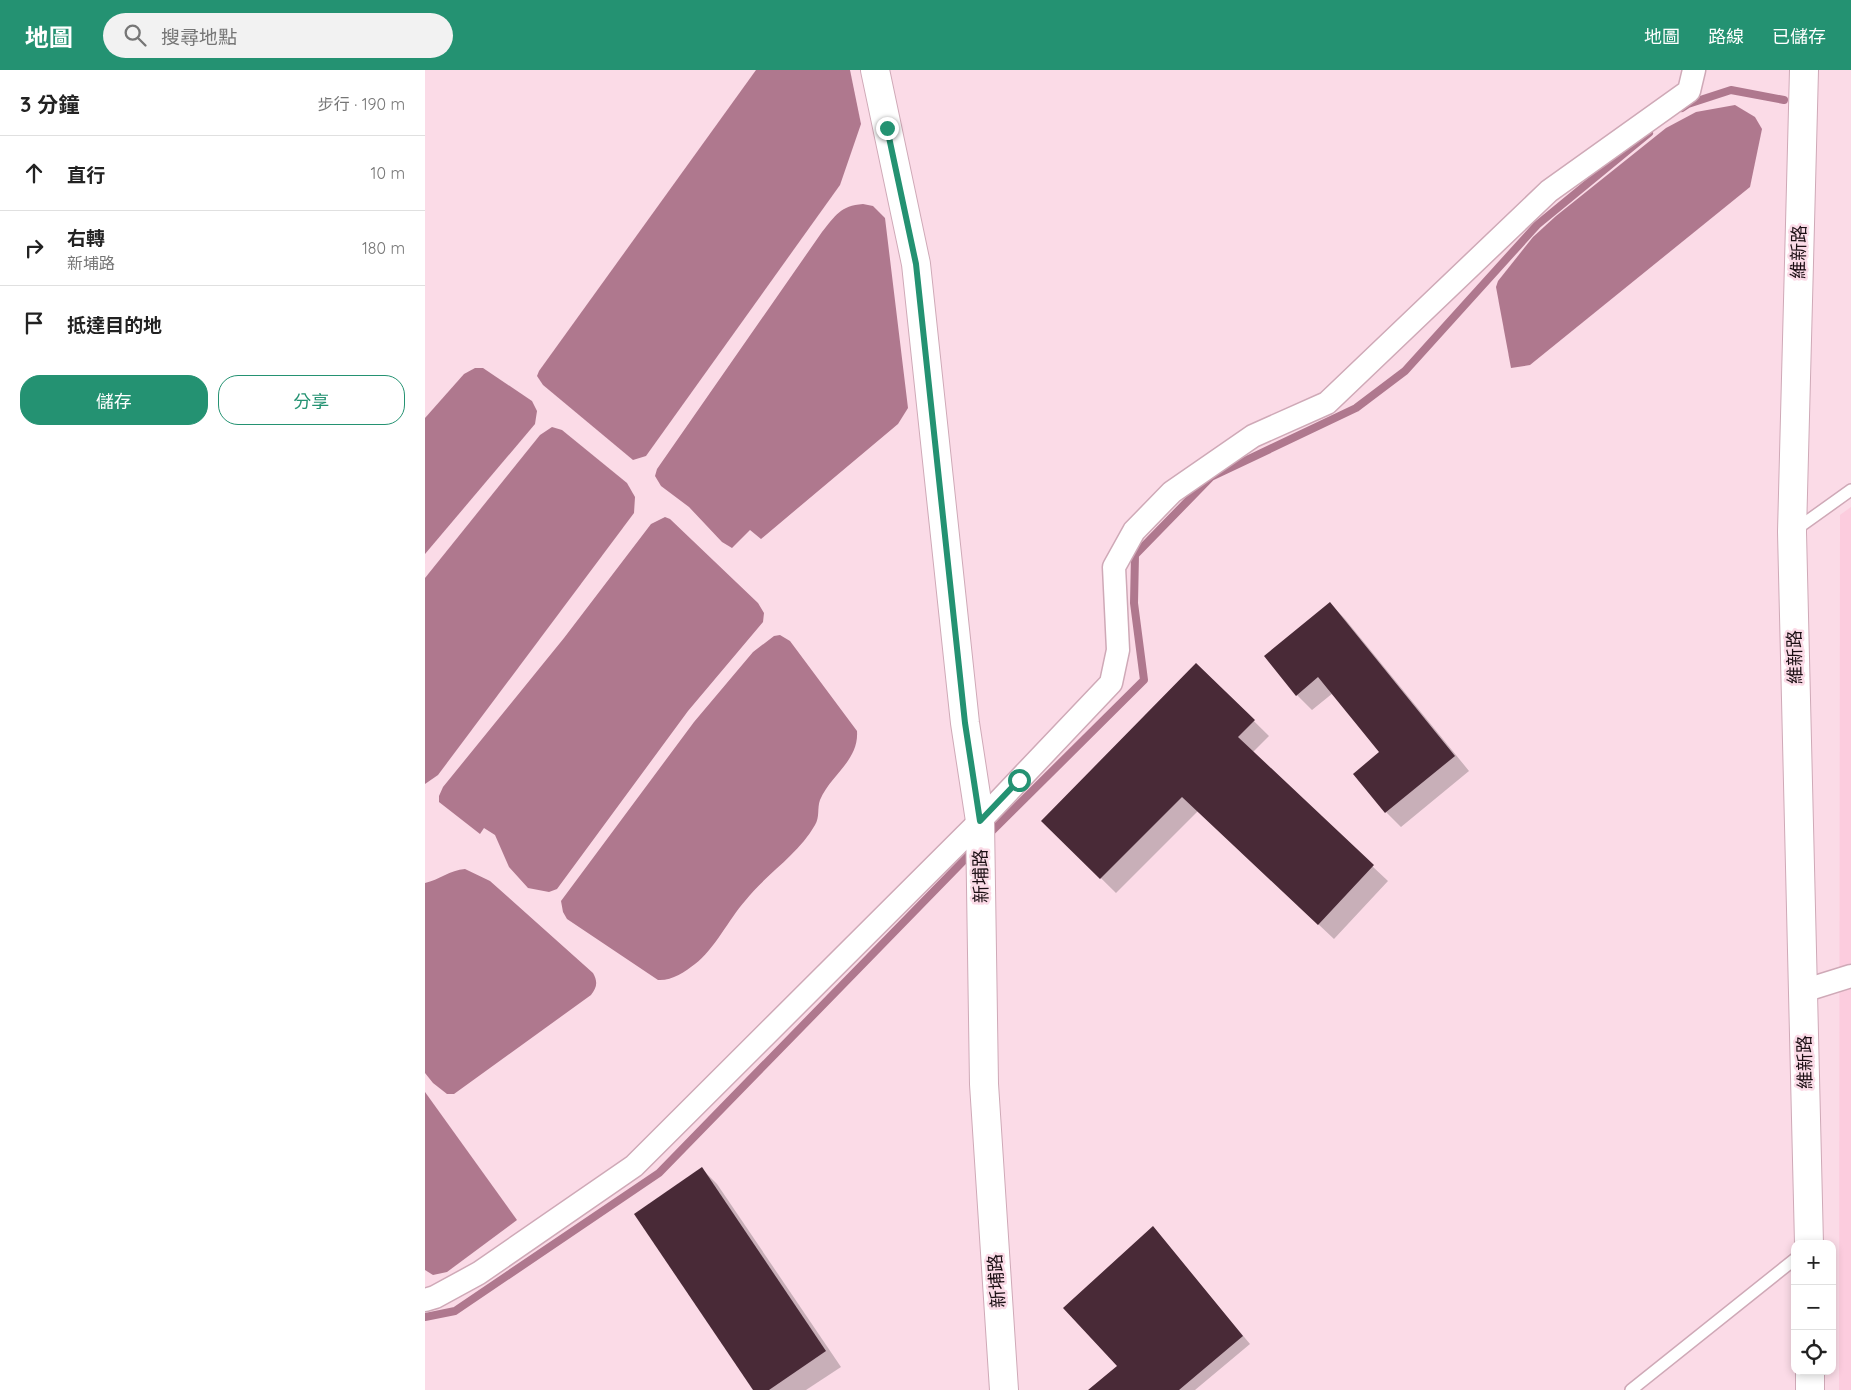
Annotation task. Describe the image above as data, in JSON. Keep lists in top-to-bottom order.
{
  "streets": {
    "main road": ["維新路", "新埔路"]
  },
  "page": {
    "header": "地圖",
    "search": "搜尋地點",
    "nav": ["地圖", "路線", "已儲存"],
    "heading": ["3 分鐘", "步行 · 190 m"],
    "list": [
      ["直行", "10 m"],
      ["右轉", "新埔路", "180 m"],
      "抵達目的地"
    ],
    "buttons": ["儲存", "分享"],
    "map_buttons": ["+", "−"]
  }
}
